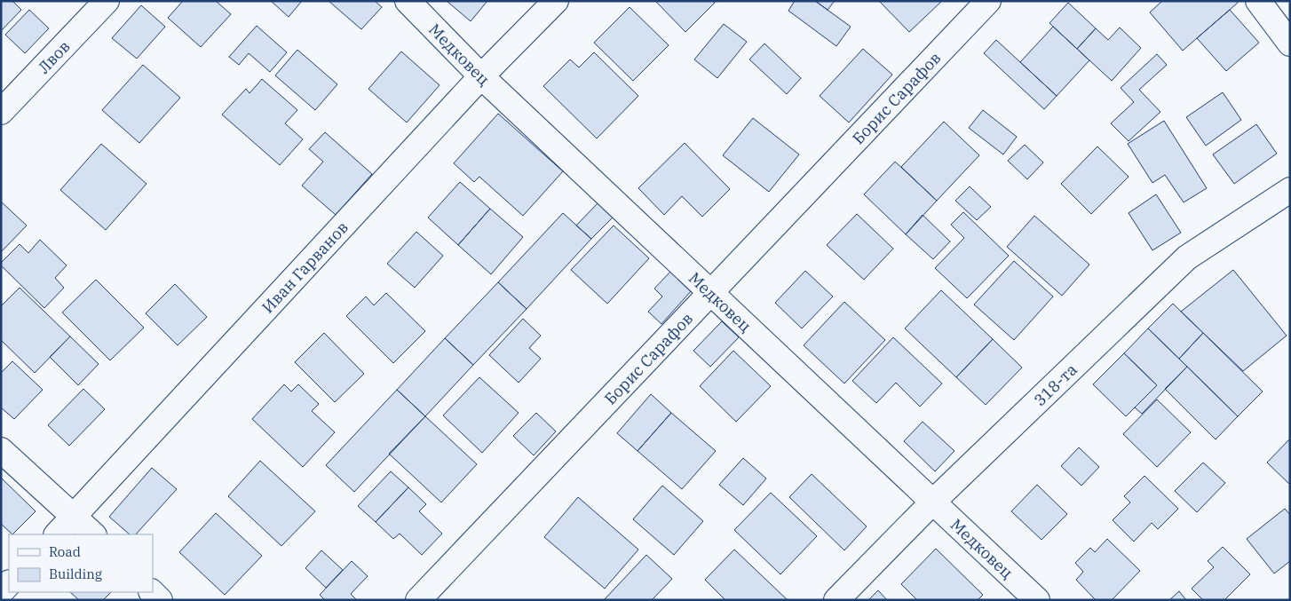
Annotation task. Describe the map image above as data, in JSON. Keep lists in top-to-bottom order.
{
  "streets": {
    "street": [
      "Медковец",
      "Лвов",
      "Борис Сарафов",
      "Иван Гарванов",
      "318-та"
    ]
  },
  "crossings": [
    ["Медковец", "Борис Сарафов"],
    ["Медковец", "Иван Гарванов"],
    ["Медковец", "318-та"]
  ],
  "legend": ["Road", "Building"]
}
